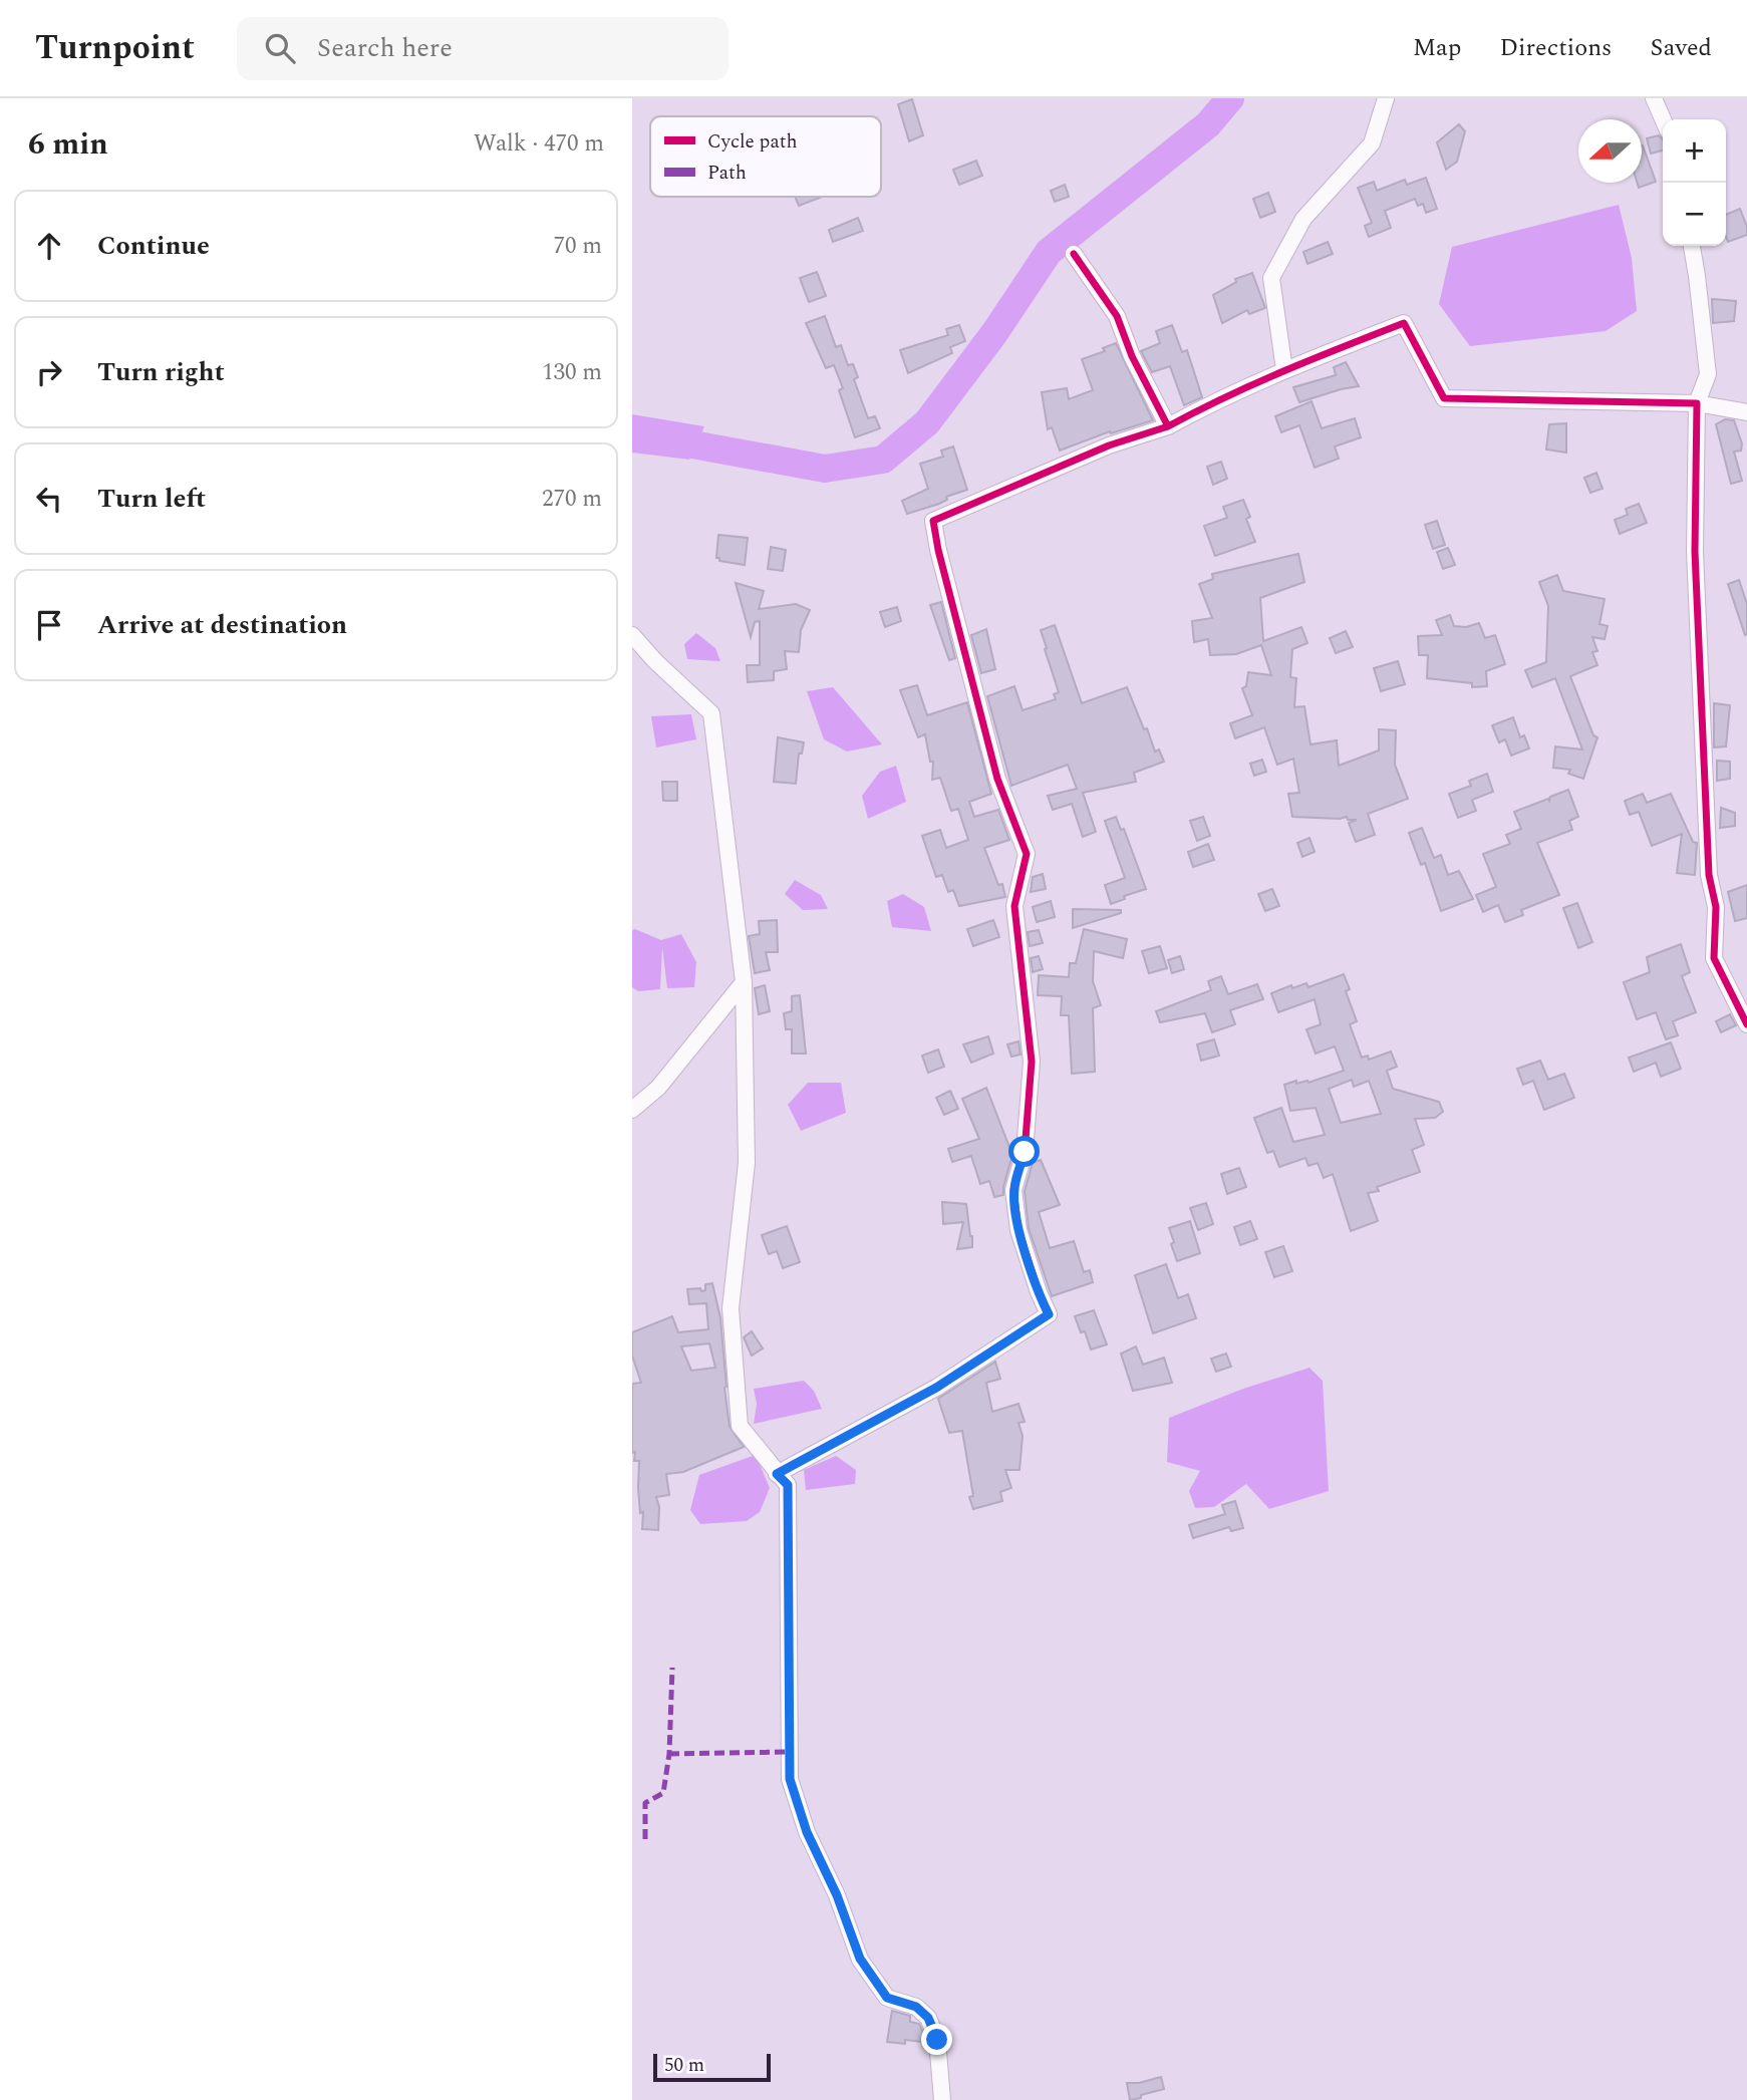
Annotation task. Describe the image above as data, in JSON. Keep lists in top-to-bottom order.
{
  "legend": ["Cycle path", "Path"],
  "scale_bar": "50 m",
  "north": "left",
  "page": {
    "header": "Turnpoint",
    "search": "Search here",
    "nav": ["Map", "Directions", "Saved"],
    "heading": ["6 min", "Walk · 470 m"],
    "map_buttons": ["+", "−"],
    "list": [
      ["Continue", "70 m"],
      ["Turn right", "130 m"],
      ["Turn left", "270 m"],
      "Arrive at destination"
    ],
    "scale": "50 m"
  }
}
